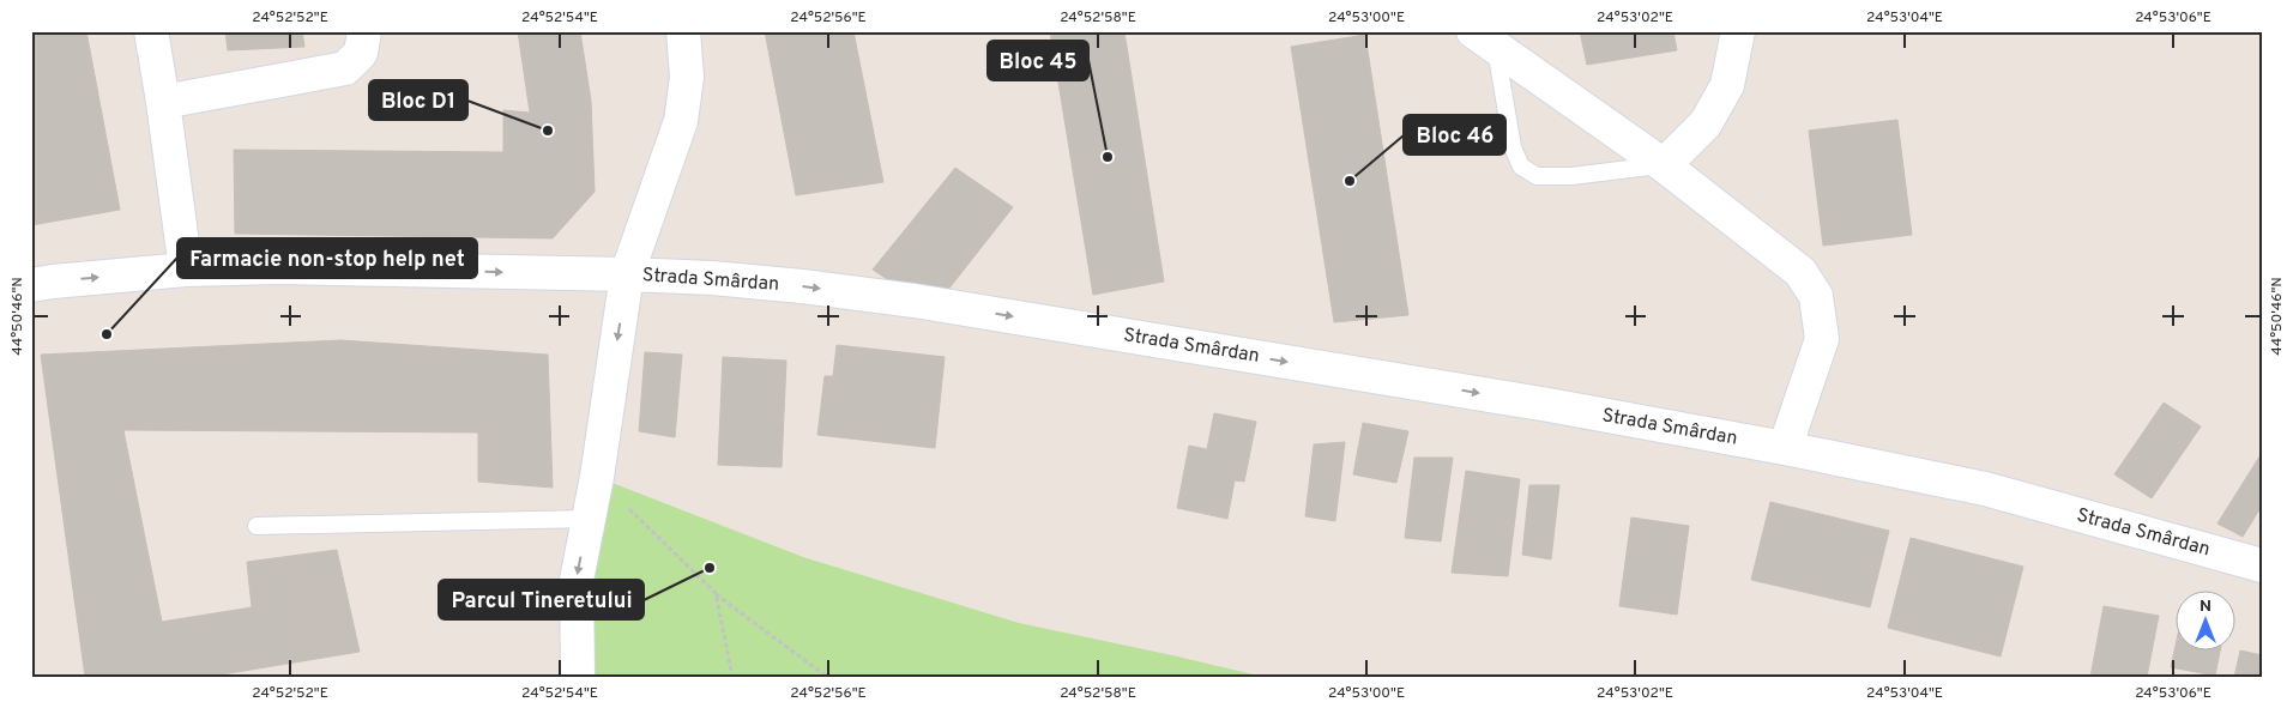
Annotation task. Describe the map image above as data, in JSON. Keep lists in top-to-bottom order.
{
  "streets": {
    "street": ["Strada Smârdan"]
  },
  "one_way": ["Strada Smârdan"],
  "places": [
    "Bloc D1",
    "Bloc 45",
    "Bloc 46",
    "Farmacie non-stop help net",
    "Parcul Tineretului"
  ],
  "north": "top",
  "coordinates": [
    "24°52'52\"E",
    "24°52'54\"E",
    "24°52'56\"E",
    "24°52'58\"E",
    "24°53'00\"E",
    "24°53'02\"E",
    "24°53'04\"E",
    "24°53'06\"E",
    "44°50'46\"N"
  ]
}
